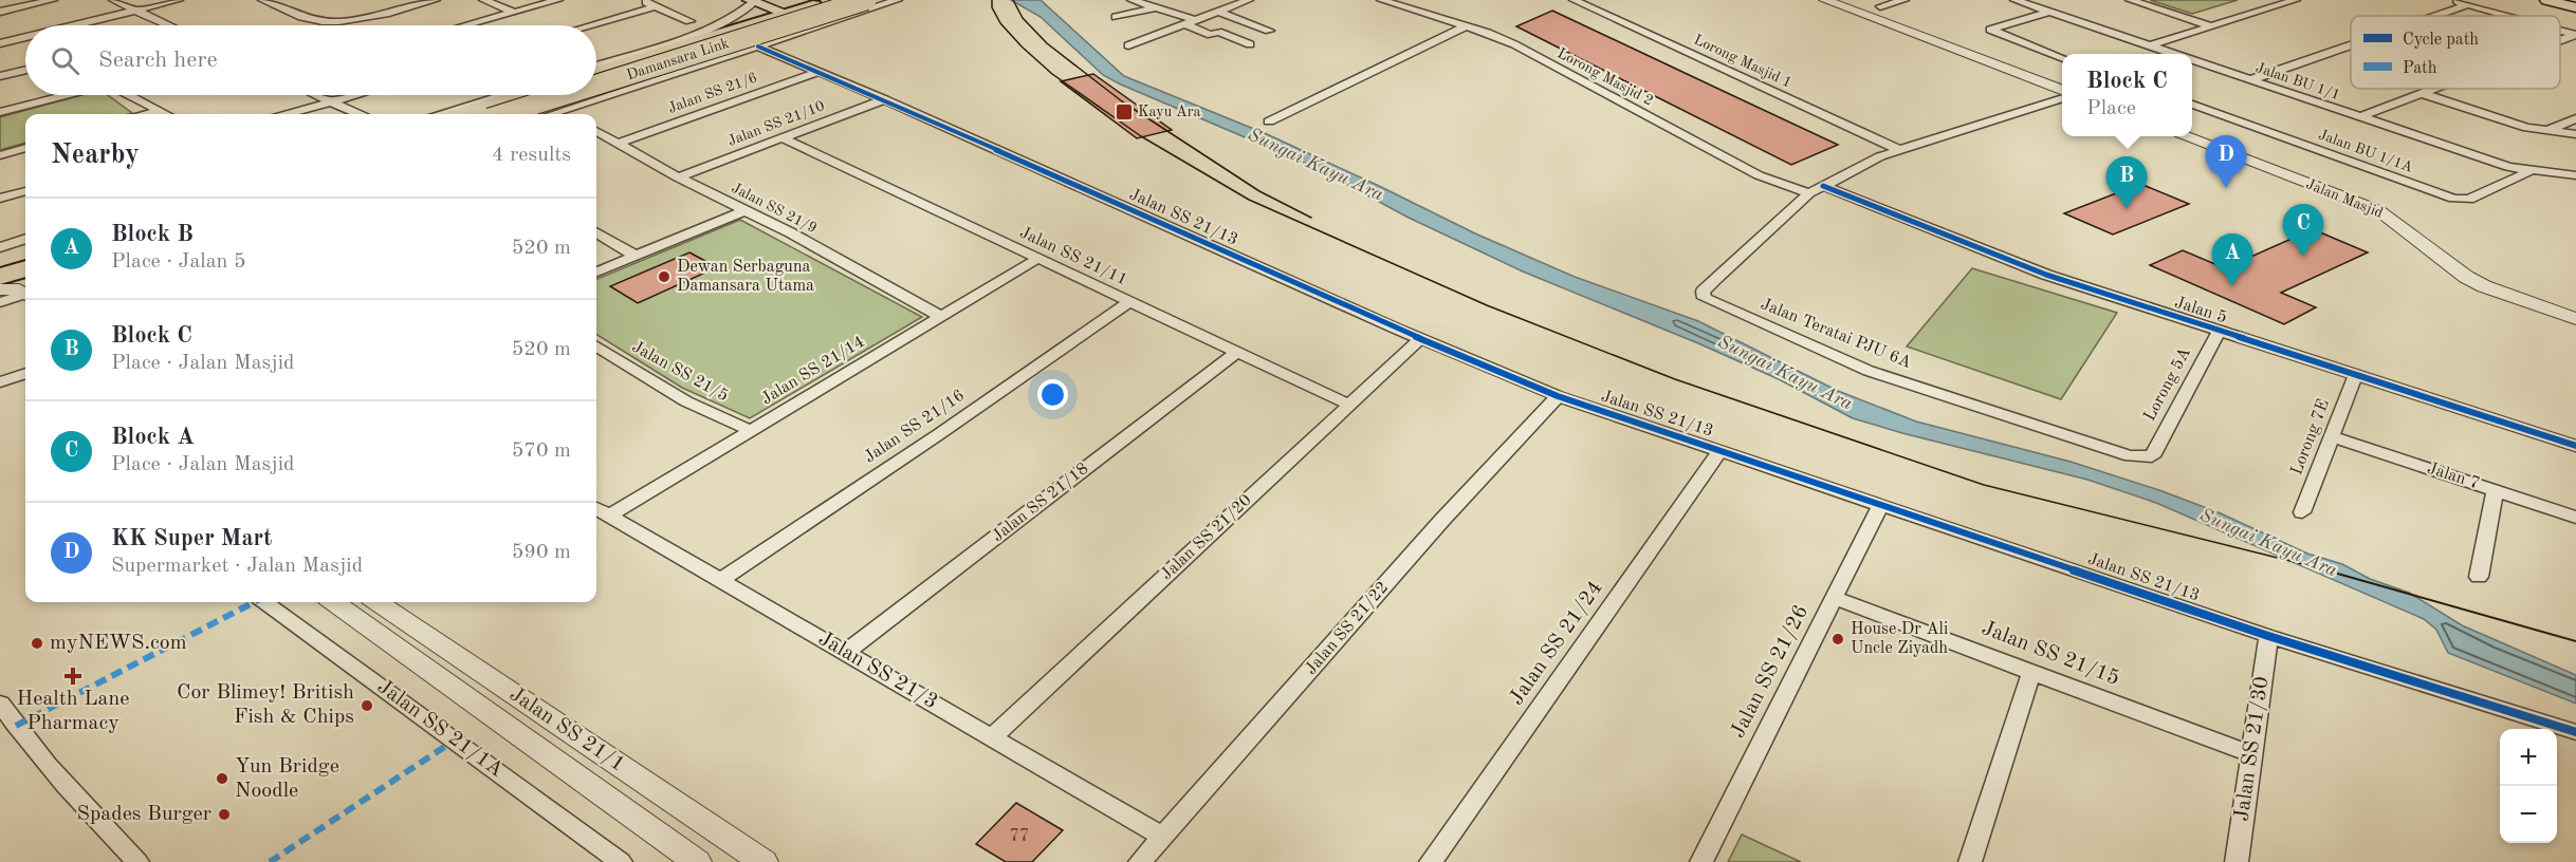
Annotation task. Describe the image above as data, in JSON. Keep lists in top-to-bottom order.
{
  "streets": {
    "highway": ["Damansara Link"],
    "street": [
      "Lorong Masjid 1",
      "Lorong Masjid 2",
      "Jalan BU 1/1",
      "Jalan SS 21/6",
      "Jalan SS 21/10",
      "Jalan BU 1/1A",
      "Jalan Masjid",
      "Jalan SS 21/9",
      "Jalan SS 21/13",
      "Jalan SS 21/11",
      "Jalan 5",
      "Jalan Teratai PJU 6A",
      "Jalan SS 21/14",
      "Jalan SS 21/5",
      "Lorong 5A",
      "Jalan SS 21/16",
      "Lorong 7E",
      "Jalan 7",
      "Jalan SS 21/18",
      "Jalan SS 21/20",
      "Jalan SS 21/22",
      "Jalan SS 21/24",
      "Jalan SS 21/15",
      "Jalan SS 21/3",
      "Jalan SS 21/26",
      "Jalan SS 21/1A",
      "Jalan SS 21/1",
      "Jalan SS 21/30"
    ]
  },
  "crossings": [
    ["Lorong Masjid 1", "Jalan Teratai PJU 6A"],
    ["Lorong Masjid 2", "Jalan Teratai PJU 6A"],
    ["Jalan BU 1/1", "Jalan BU 1/1A"],
    ["Jalan SS 21/6", "Jalan SS 21/9"],
    ["Jalan SS 21/6", "Jalan SS 21/13"],
    ["Jalan SS 21/10", "Jalan SS 21/9"],
    ["Jalan SS 21/10", "Jalan SS 21/13"],
    ["Jalan SS 21/10", "Jalan SS 21/11"],
    ["Jalan SS 21/9", "Jalan SS 21/14"],
    ["Jalan SS 21/13", "Jalan SS 21/20"],
    ["Jalan SS 21/13", "Jalan SS 21/22"],
    ["Jalan SS 21/13", "Jalan SS 21/24"],
    ["Jalan SS 21/13", "Jalan SS 21/26"],
    ["Jalan SS 21/13", "Jalan SS 21/30"],
    ["Jalan SS 21/11", "Jalan SS 21/14"],
    ["Jalan SS 21/11", "Jalan SS 21/16"],
    ["Jalan SS 21/11", "Jalan SS 21/18"],
    ["Jalan SS 21/11", "Jalan SS 21/20"],
    ["Jalan 5", "Jalan Teratai PJU 6A"],
    ["Jalan 5", "Lorong 5A"],
    ["Jalan 5", "Lorong 7E"],
    ["Jalan Teratai PJU 6A", "Lorong 5A"],
    ["Jalan SS 21/14", "Jalan SS 21/5"],
    ["Jalan SS 21/14", "Jalan SS 21/3"],
    ["Jalan SS 21/16", "Jalan SS 21/3"],
    ["Lorong 7E", "Jalan 7"],
    ["Jalan SS 21/18", "Jalan SS 21/3"],
    ["Jalan SS 21/20", "Jalan SS 21/3"],
    ["Jalan SS 21/22", "Jalan SS 21/3"],
    ["Jalan SS 21/15", "Jalan SS 21/26"],
    ["Jalan SS 21/15", "Jalan SS 21/30"]
  ],
  "water": ["Sungai Kayu Ara"],
  "places": {
    "transit": ["Kayu Ara"],
    "other": [
      "Dewan Serbaguna Damansara Utama",
      "House Dr Ali Uncle Ziyadh",
      "myNEWS.com",
      "Cor Blimey! British Fish & Chips",
      "Yun Bridge Noodle",
      "Spades Burger"
    ],
    "health": ["Health Lane Pharmacy"]
  },
  "house_numbers": ["77"],
  "legend": ["Cycle path", "Path"],
  "page": {
    "search": "Search here",
    "popup": ["Block C", "Place"],
    "heading": ["Nearby", "4 results"],
    "pins": [
      "D",
      "B",
      "C",
      "A"
    ],
    "list": [
      {
        "mark": "A",
        "name": "Block B",
        "note": "Place · Jalan 5",
        "value": "520 m"
      },
      {
        "mark": "B",
        "name": "Block C",
        "note": "Place · Jalan Masjid",
        "value": "520 m"
      },
      {
        "mark": "C",
        "name": "Block A",
        "note": "Place · Jalan Masjid",
        "value": "570 m"
      },
      {
        "mark": "D",
        "name": "KK Super Mart",
        "note": "Supermarket · Jalan Masjid",
        "value": "590 m"
      }
    ],
    "map_buttons": ["+", "−"]
  }
}
